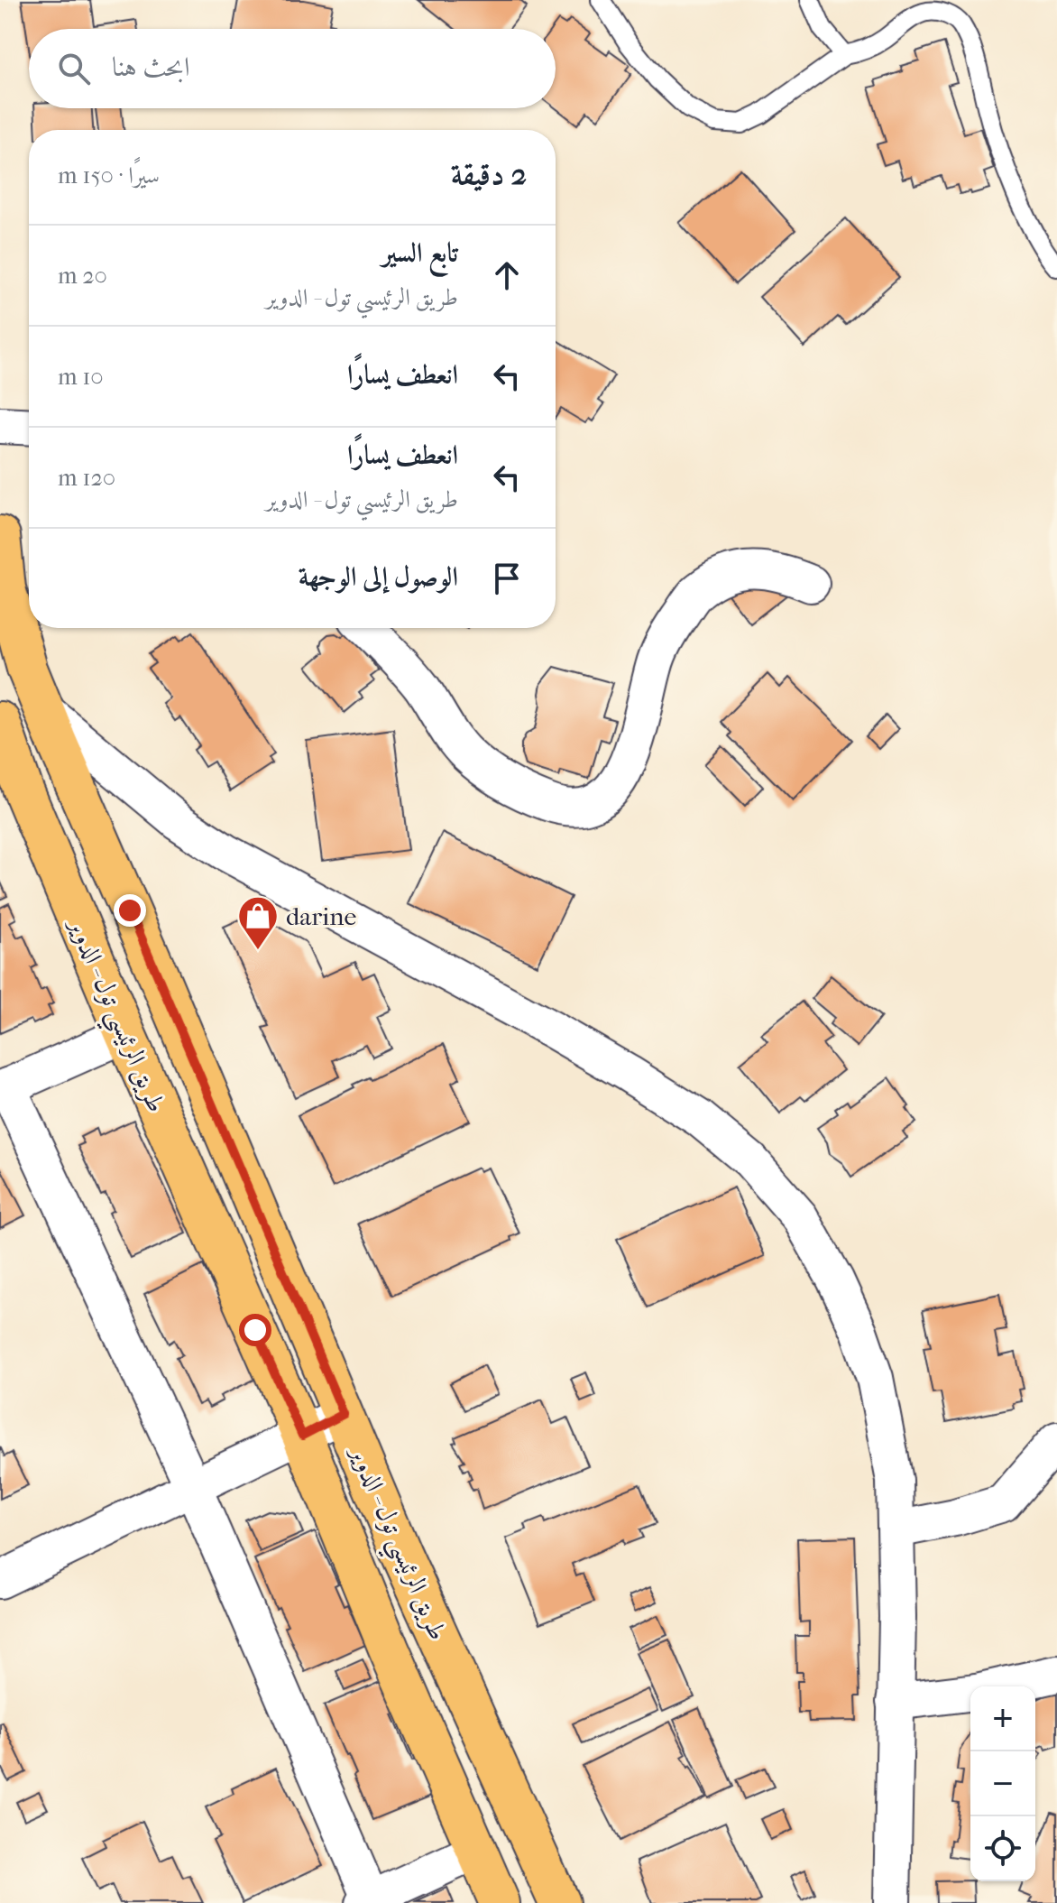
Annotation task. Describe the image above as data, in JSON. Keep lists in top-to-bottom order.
{
  "streets": {
    "main road": ["طريق الرئيسي تول - الدوير"]
  },
  "places": {
    "shop": ["darine"]
  },
  "page": {
    "search": "ابحث هنا",
    "heading": ["2 دقيقة", "سيرًا · 150 m"],
    "list": [
      ["تابع السير", "طريق الرئيسي تول - الدوير", "20 m"],
      ["انعطف يسارًا", "10 m"],
      ["انعطف يسارًا", "طريق الرئيسي تول - الدوير", "120 m"],
      "الوصول إلى الوجهة"
    ],
    "map_buttons": ["+", "−"]
  }
}
